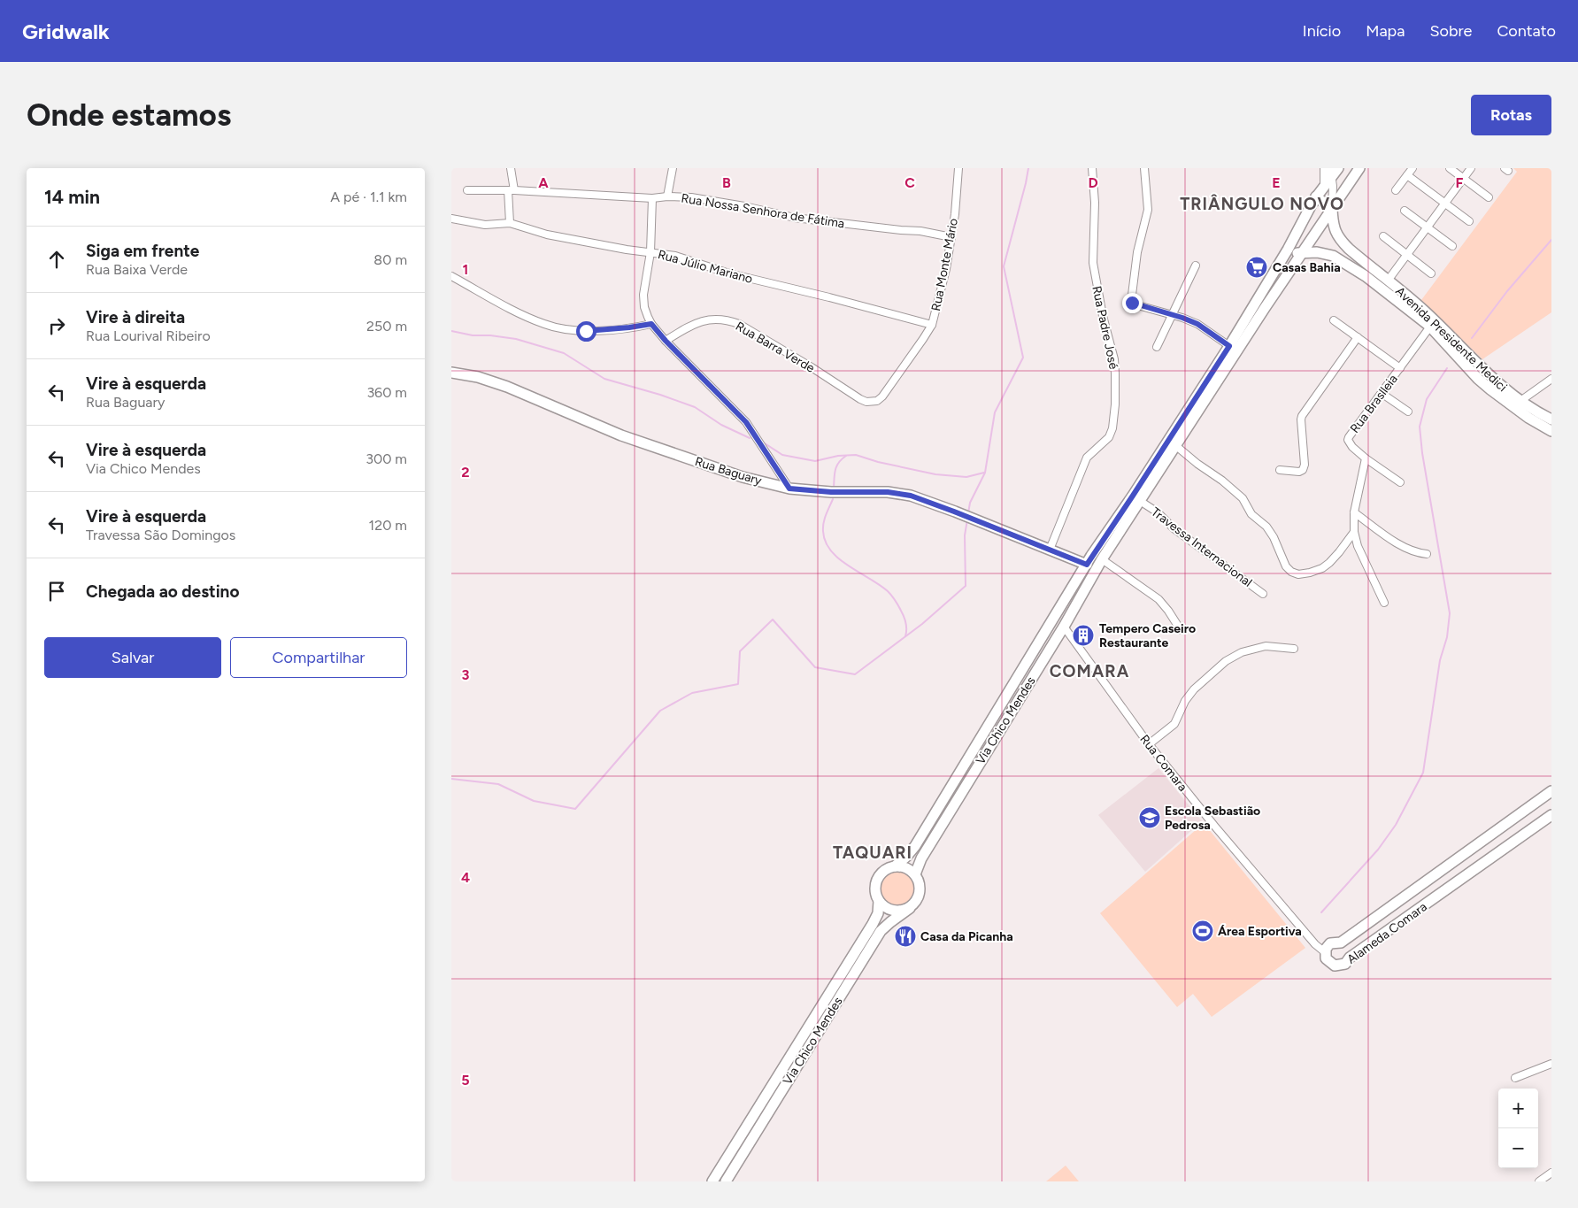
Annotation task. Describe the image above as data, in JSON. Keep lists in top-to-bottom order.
{
  "streets": {
    "main road": [
      "Avenida Presidente Medici",
      "Rua Baguary",
      "Via Chico Mendes",
      "Alameda Comara"
    ],
    "street": [
      "Rua Nossa Senhora de Fátima",
      "Rua Monte Mário",
      "Rua Júlio Mariano",
      "Rua Padre José",
      "Rua Barra Verde",
      "Rua Braslleia",
      "Travessa Internacional",
      "Rua Comara"
    ]
  },
  "crossings": [
    ["Rua Nossa Senhora de Fátima", "Rua Monte Mário"],
    ["Rua Monte Mário", "Rua Júlio Mariano"],
    ["Rua Monte Mário", "Rua Barra Verde"],
    ["Rua Padre José", "Rua Baguary"],
    ["Avenida Presidente Medici", "Rua Braslleia"],
    ["Avenida Presidente Medici", "Via Chico Mendes"],
    ["Rua Baguary", "Via Chico Mendes"],
    ["Travessa Internacional", "Via Chico Mendes"],
    ["Via Chico Mendes", "Rua Comara"],
    ["Rua Comara", "Alameda Comara"]
  ],
  "districts": ["TRIÂNGULO NOVO", "COMARA", "TAQUARI"],
  "places": {
    "supermarket": ["Casas Bahia"],
    "building": ["Tempero Caseiro Restaurante"],
    "school or university": ["Escola Sebastião Pedrosa"],
    "sports": ["Área Esportiva"],
    "restaurant": ["Casa da Picanha"]
  },
  "page": {
    "header": "Gridwalk",
    "nav": [
      "Início",
      "Mapa",
      "Sobre",
      "Contato"
    ],
    "buttons": [
      "Rotas",
      ["Salvar", "Compartilhar"]
    ],
    "title": "Onde estamos",
    "heading": ["14 min", "A pé · 1.1 km"],
    "list": [
      ["Siga em frente", "Rua Baixa Verde", "80 m"],
      ["Vire à direita", "Rua Lourival Ribeiro", "250 m"],
      ["Vire à esquerda", "Rua Baguary", "360 m"],
      ["Vire à esquerda", "Via Chico Mendes", "300 m"],
      ["Vire à esquerda", "Travessa São Domingos", "120 m"],
      "Chegada ao destino"
    ],
    "map_buttons": ["+", "−"]
  },
  "grid": {
    "columns": [
      "A",
      "B",
      "C",
      "D",
      "E",
      "F"
    ],
    "rows": [
      "1",
      "2",
      "3",
      "4",
      "5"
    ]
  }
}
